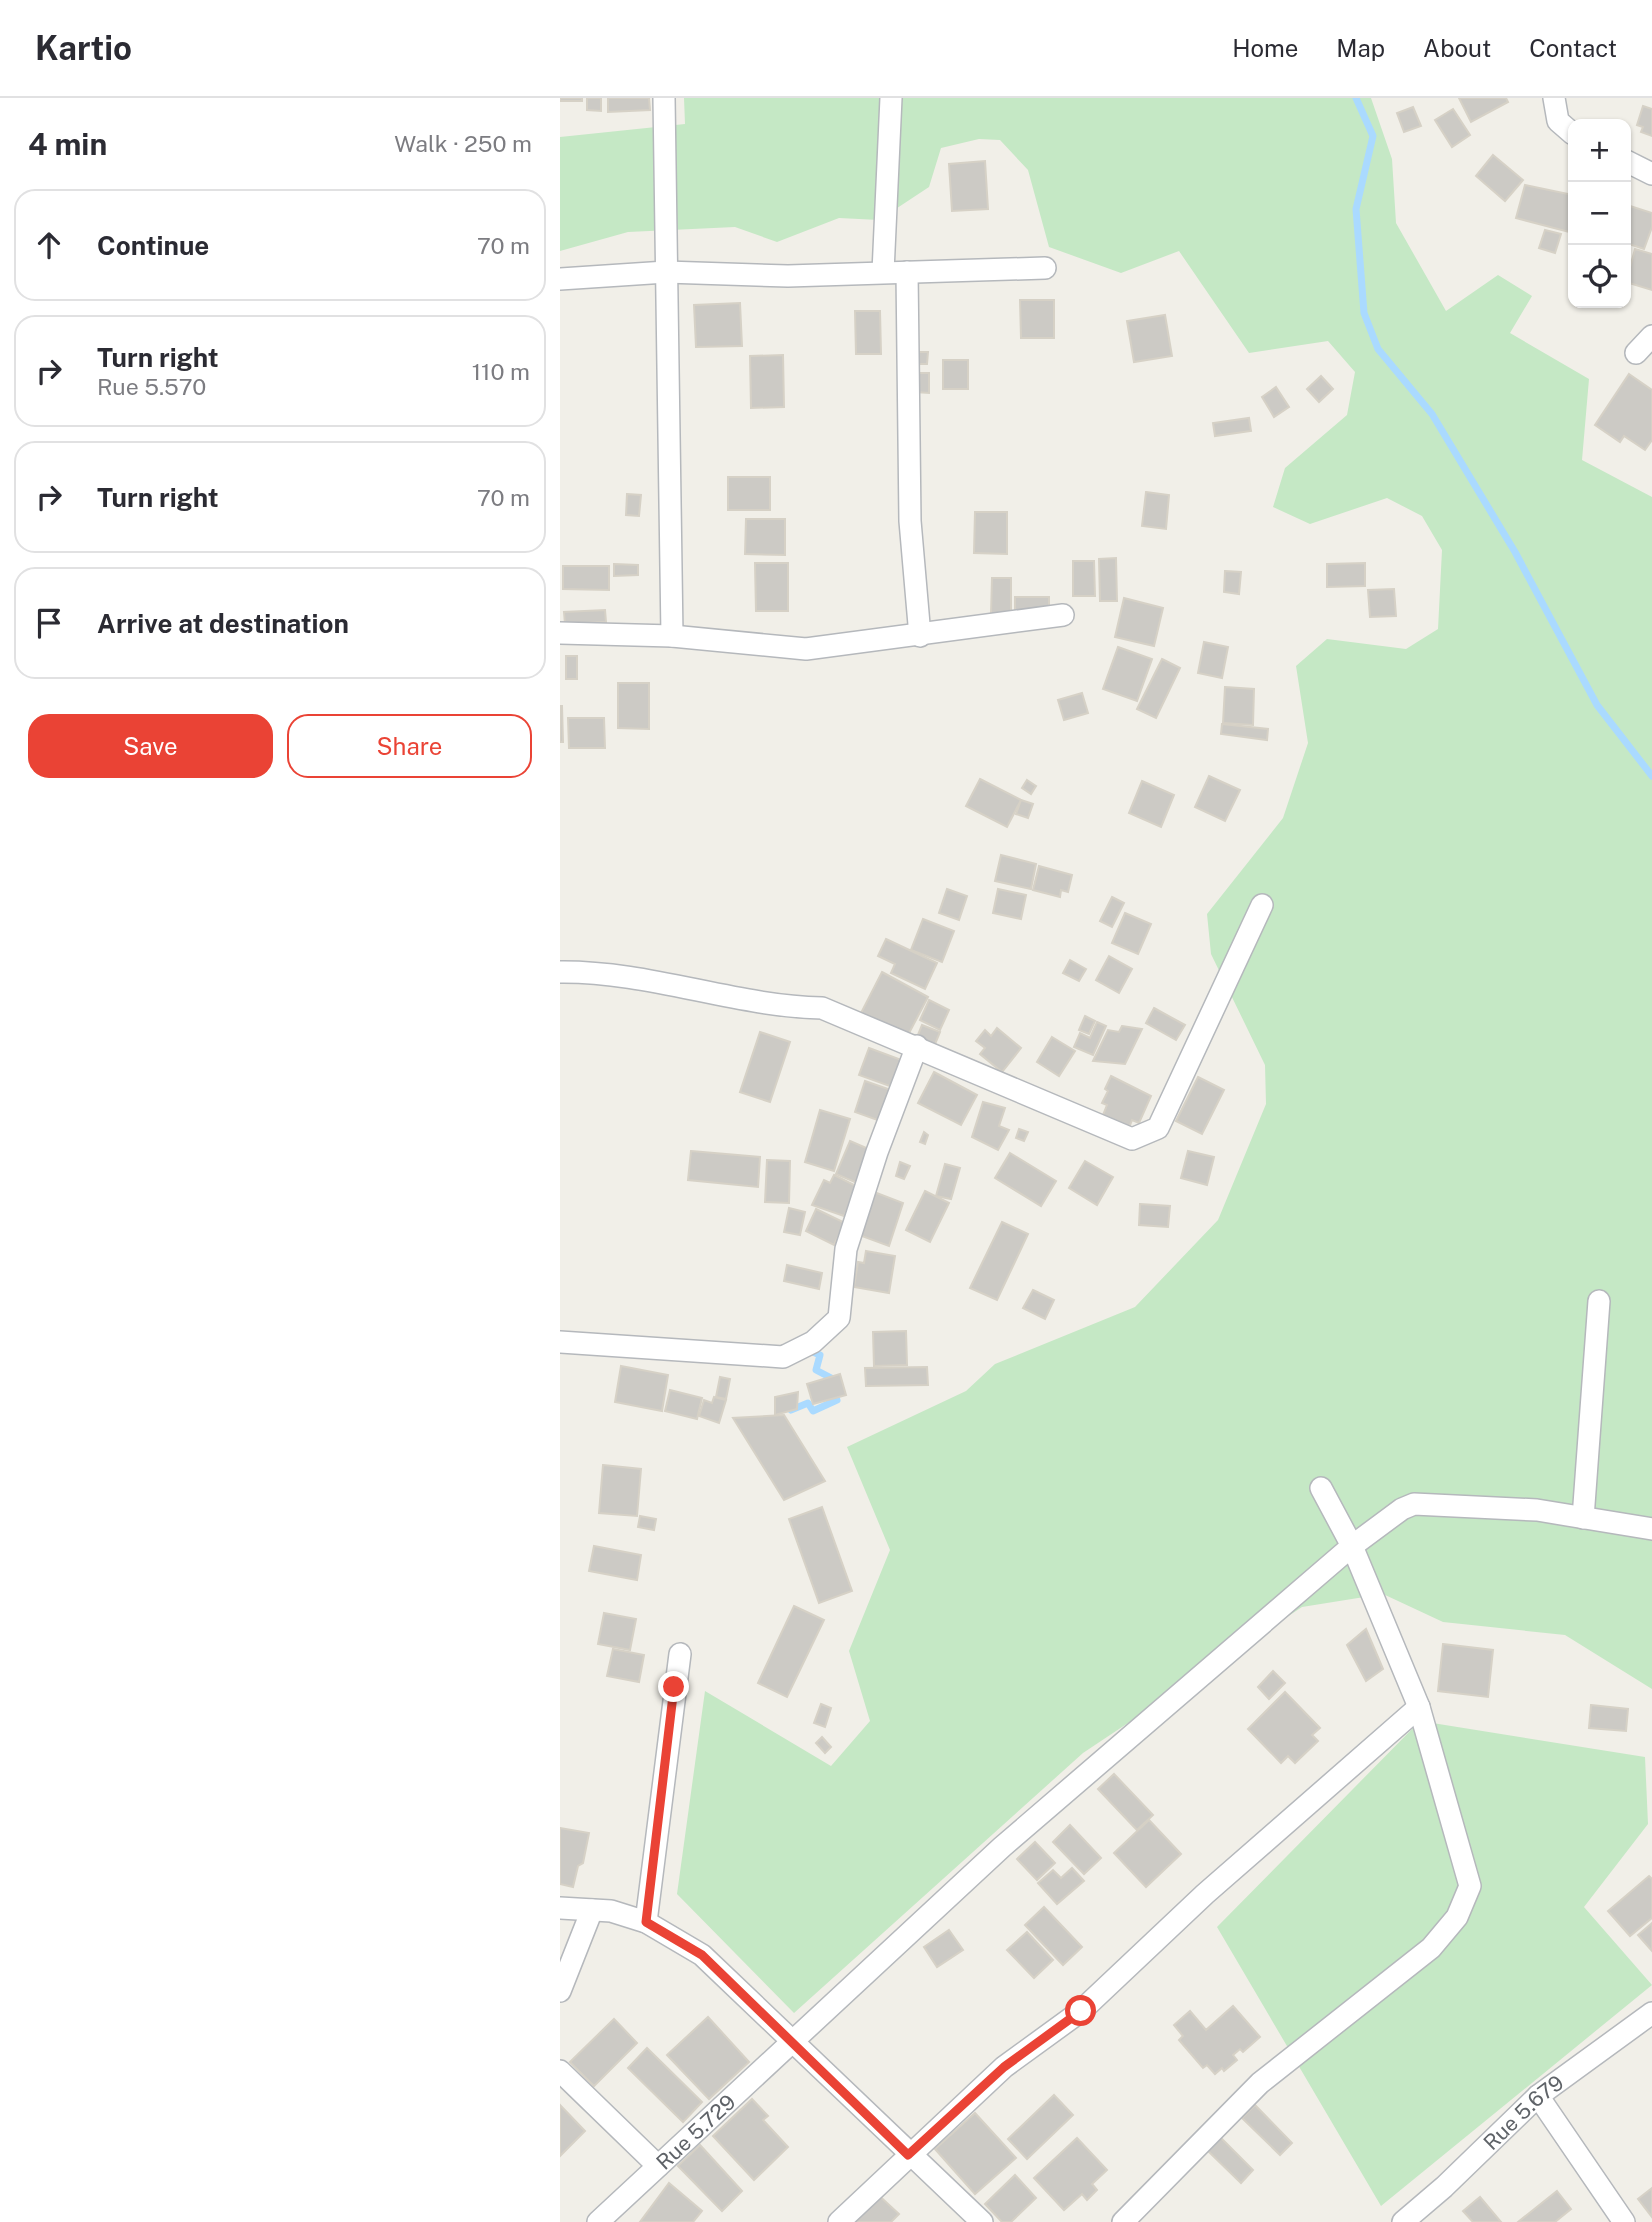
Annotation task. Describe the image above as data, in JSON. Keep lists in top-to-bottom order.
{
  "streets": {
    "street": ["Rue 5.679", "Rue 5.729"]
  },
  "page": {
    "header": "Kartio",
    "nav": [
      "Home",
      "Map",
      "About",
      "Contact"
    ],
    "heading": ["4 min", "Walk · 250 m"],
    "map_buttons": ["+", "−"],
    "list": [
      ["Continue", "70 m"],
      ["Turn right", "Rue 5.570", "110 m"],
      ["Turn right", "70 m"],
      "Arrive at destination"
    ],
    "buttons": ["Save", "Share"]
  }
}
